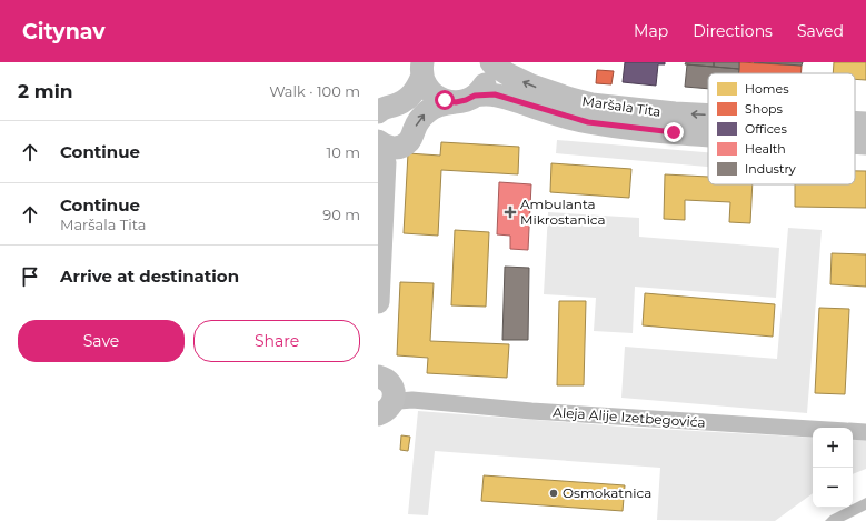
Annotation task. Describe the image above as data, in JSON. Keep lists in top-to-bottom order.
{
  "streets": {
    "main road": ["Maršala Tita"],
    "street": ["Aleja Alije Izetbegovića"]
  },
  "places": {
    "health": ["Ambulanta Mikrostanica"],
    "other": ["Osmokatnica"]
  },
  "legend": [
    "Homes",
    "Shops",
    "Offices",
    "Health",
    "Industry"
  ],
  "page": {
    "header": "Citynav",
    "nav": ["Map", "Directions", "Saved"],
    "heading": ["2 min", "Walk · 100 m"],
    "list": [
      ["Continue", "10 m"],
      ["Continue", "Maršala Tita", "90 m"],
      "Arrive at destination"
    ],
    "buttons": ["Save", "Share"],
    "map_buttons": ["+", "−"]
  }
}
